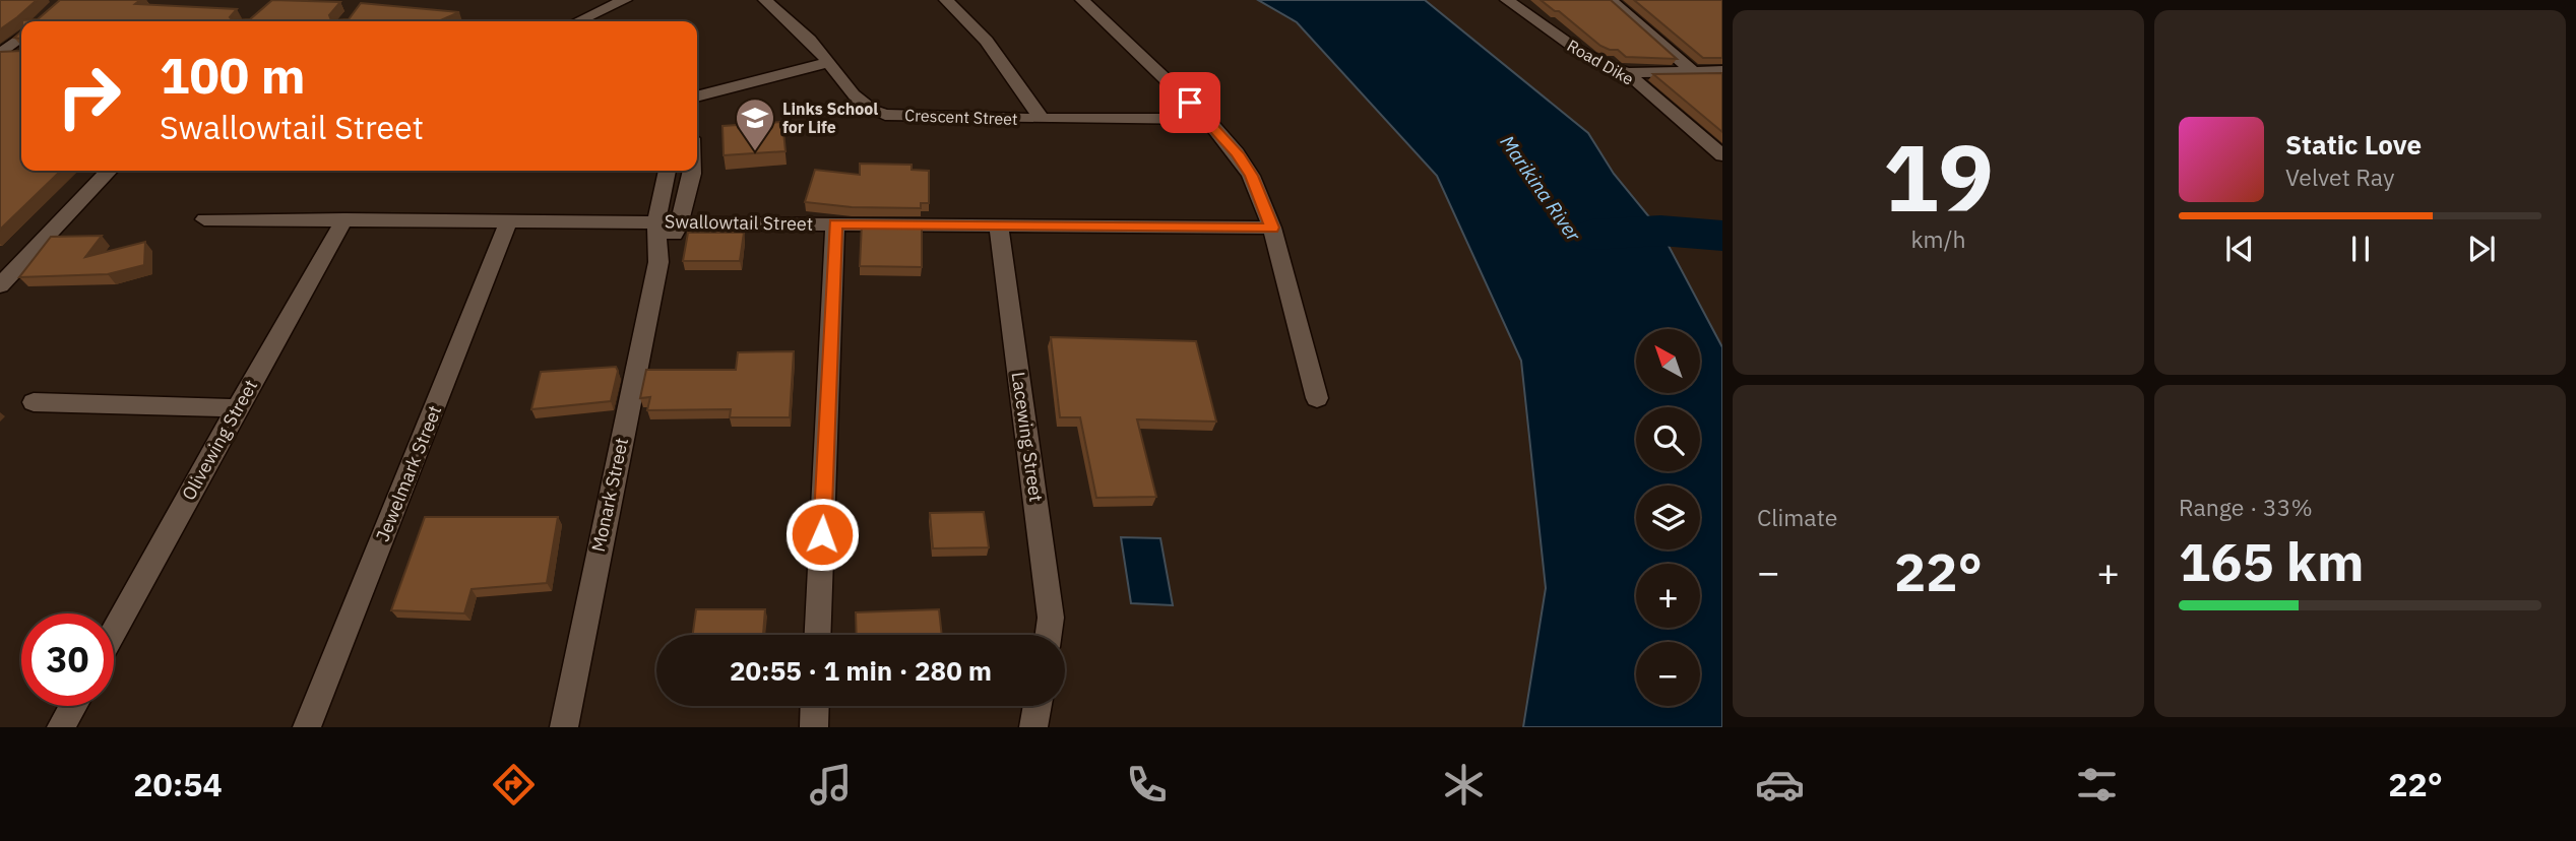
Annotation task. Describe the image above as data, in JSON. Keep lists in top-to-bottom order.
{
  "streets": {
    "street": [
      "Road Dike",
      "Crescent Street",
      "Swallowtail Street",
      "Lacewing Street",
      "Olivewing Street",
      "Jewelmark Street",
      "Monark Street"
    ]
  },
  "crossings": [
    ["Swallowtail Street", "Lacewing Street"],
    ["Swallowtail Street", "Olivewing Street"],
    ["Swallowtail Street", "Jewelmark Street"],
    ["Swallowtail Street", "Monark Street"]
  ],
  "water": ["Marikina River"],
  "places": {
    "school or university": ["Links School for Life"]
  },
  "north": "top left",
  "page": {
    "tile": [
      ["19", "km/h"],
      "Climate",
      ["Range · 33%", "165 km"]
    ],
    "turn": ["100 m", "Swallowtail Street"],
    "song": ["Static Love", "Velvet Ray"],
    "map_buttons": ["+", "−"],
    "heat": ["−", "22°", "+"],
    "limit": "30",
    "trip": "20:55 · 1 min · 280 m",
    "tabs": ["20:54", "22°"]
  }
}
